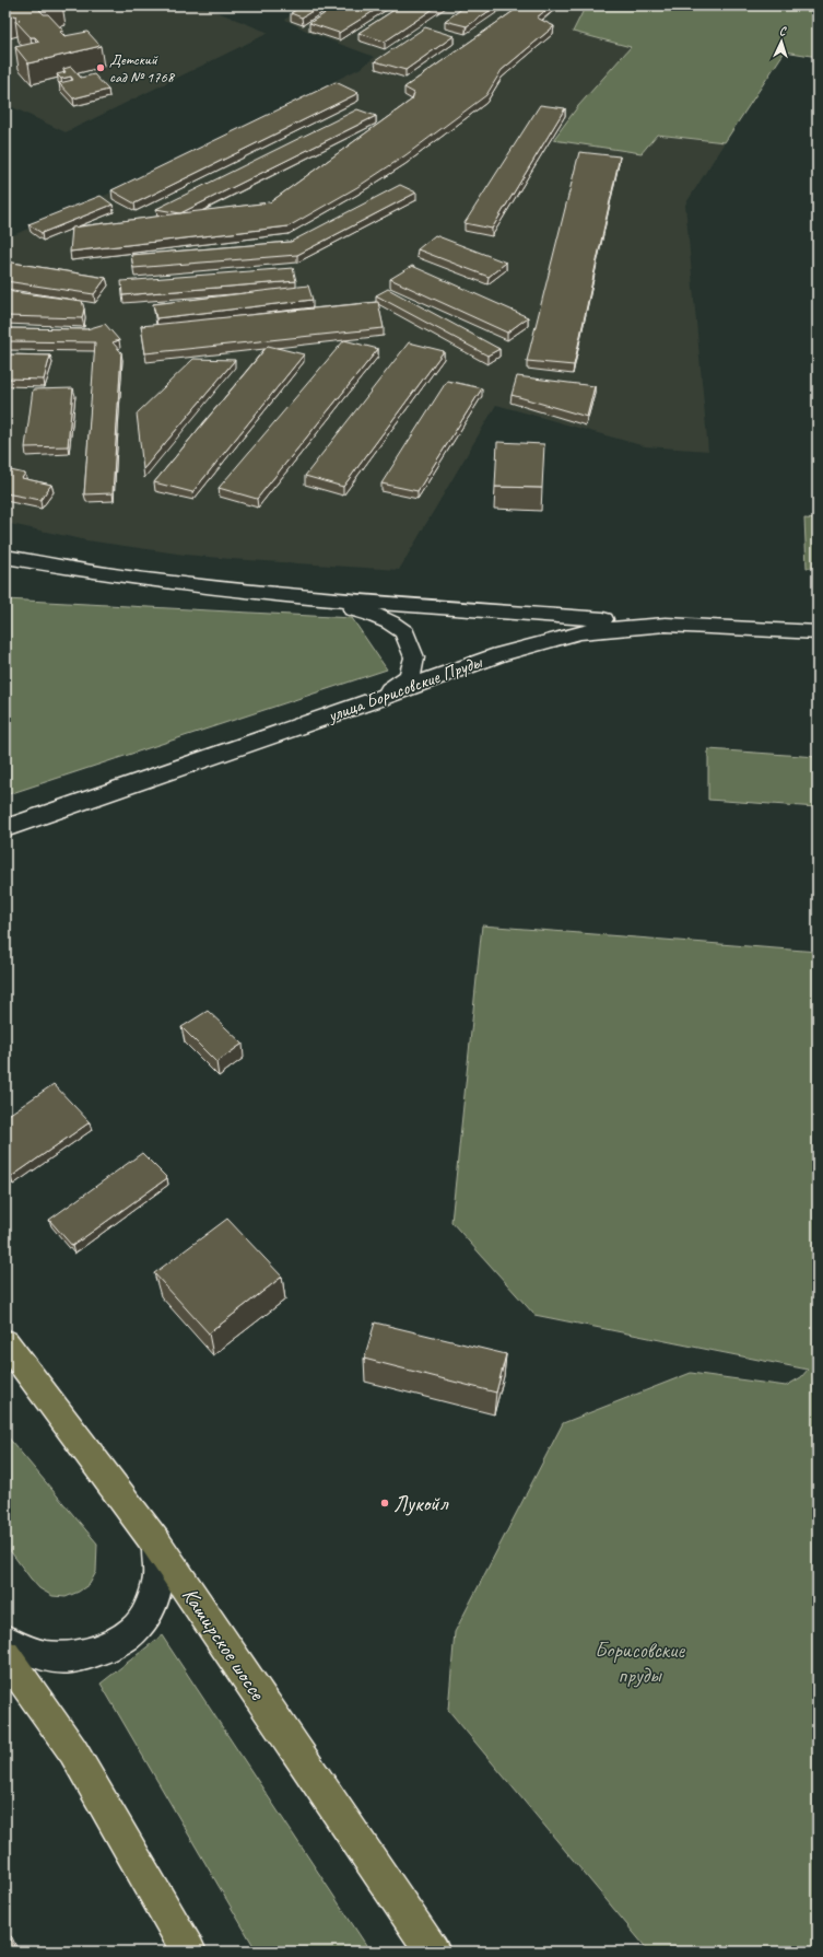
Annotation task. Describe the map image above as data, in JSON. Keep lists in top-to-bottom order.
{
  "streets": {
    "main road": ["улица Борисовские Пруды", "Каширское шоссе"]
  },
  "parks": ["Борисовские пруды"],
  "places": ["Детский сад № 1768", "Лукойл"],
  "north": "top"
}
